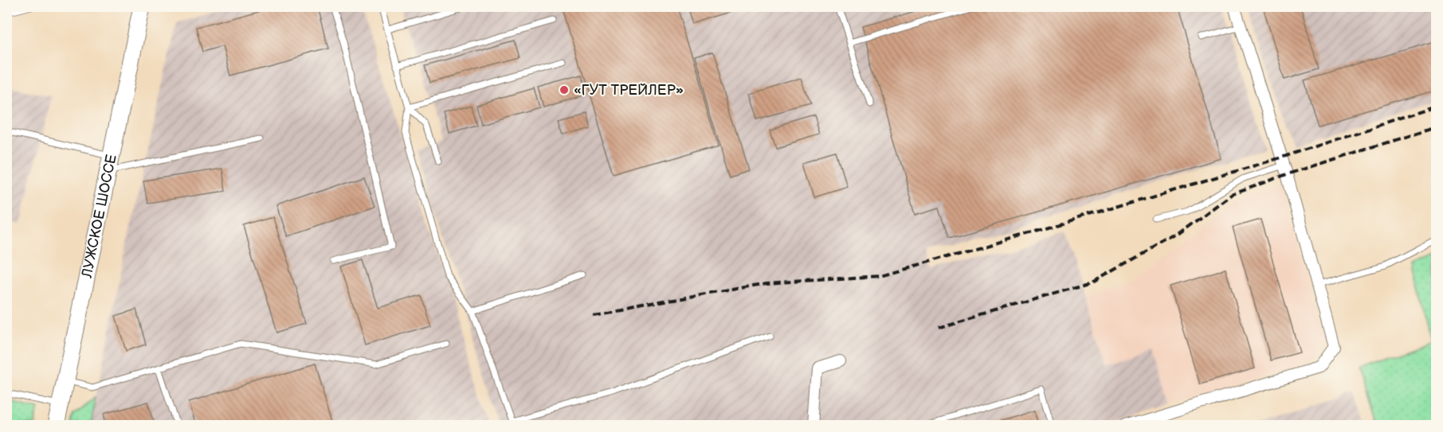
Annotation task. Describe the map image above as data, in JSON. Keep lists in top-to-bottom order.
{
  "streets": {
    "main road": ["ЛУЖСКОЕ ШОССЕ"]
  },
  "places": ["«ГУТ ТРЕЙЛЕР»"]
}
